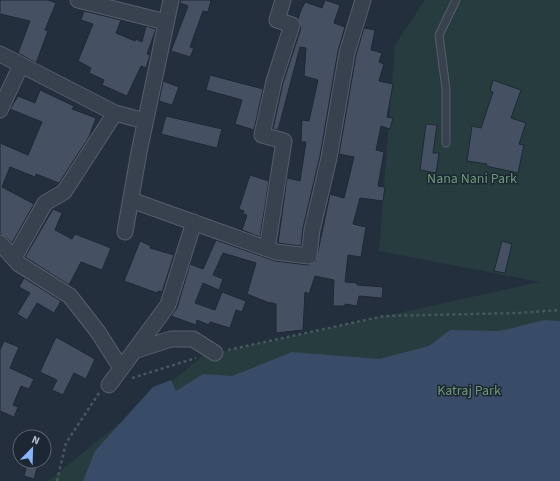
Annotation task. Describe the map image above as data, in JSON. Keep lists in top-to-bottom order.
{
  "parks": ["Nana Nani Park", "Katraj Park"],
  "north": "top right"
}
